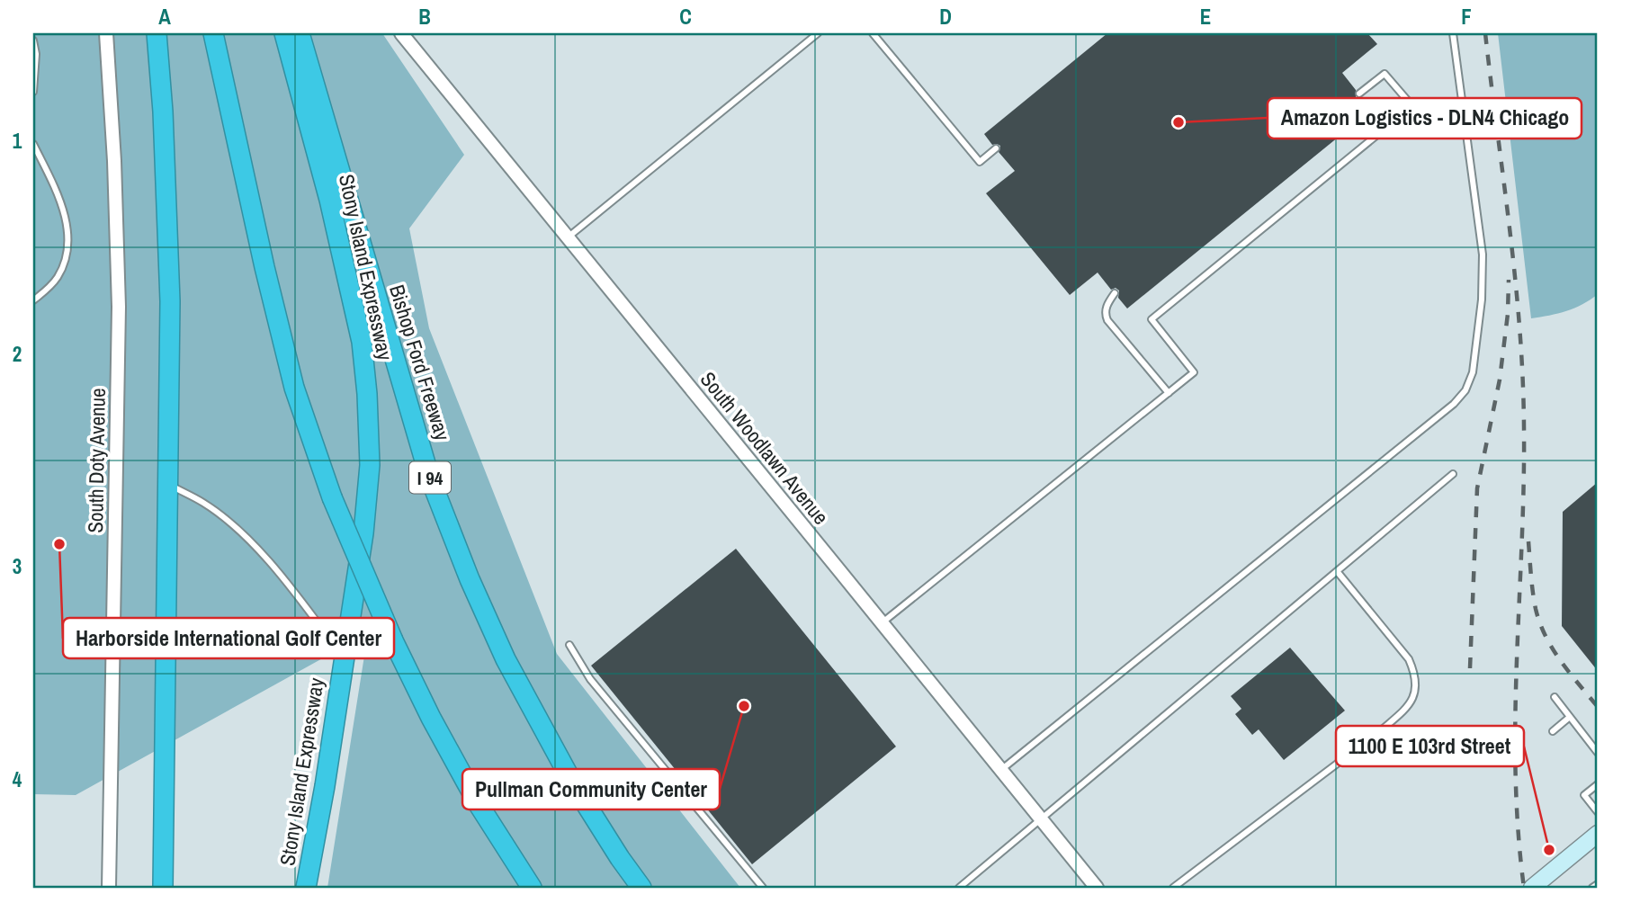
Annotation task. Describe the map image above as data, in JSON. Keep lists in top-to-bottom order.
{
  "streets": {
    "highway": ["Stony Island Expressway", "Bishop Ford Freeway", "I 94"],
    "street": ["South Woodlawn Avenue", "South Doty Avenue"]
  },
  "places": [
    "Amazon Logistics - DLN4 Chicago",
    "Harborside International Golf Center",
    "Pullman Community Center",
    "1100 E 103rd Street"
  ],
  "grid": {
    "columns": [
      "A",
      "B",
      "C",
      "D",
      "E",
      "F"
    ],
    "rows": [
      "1",
      "2",
      "3",
      "4"
    ]
  }
}
